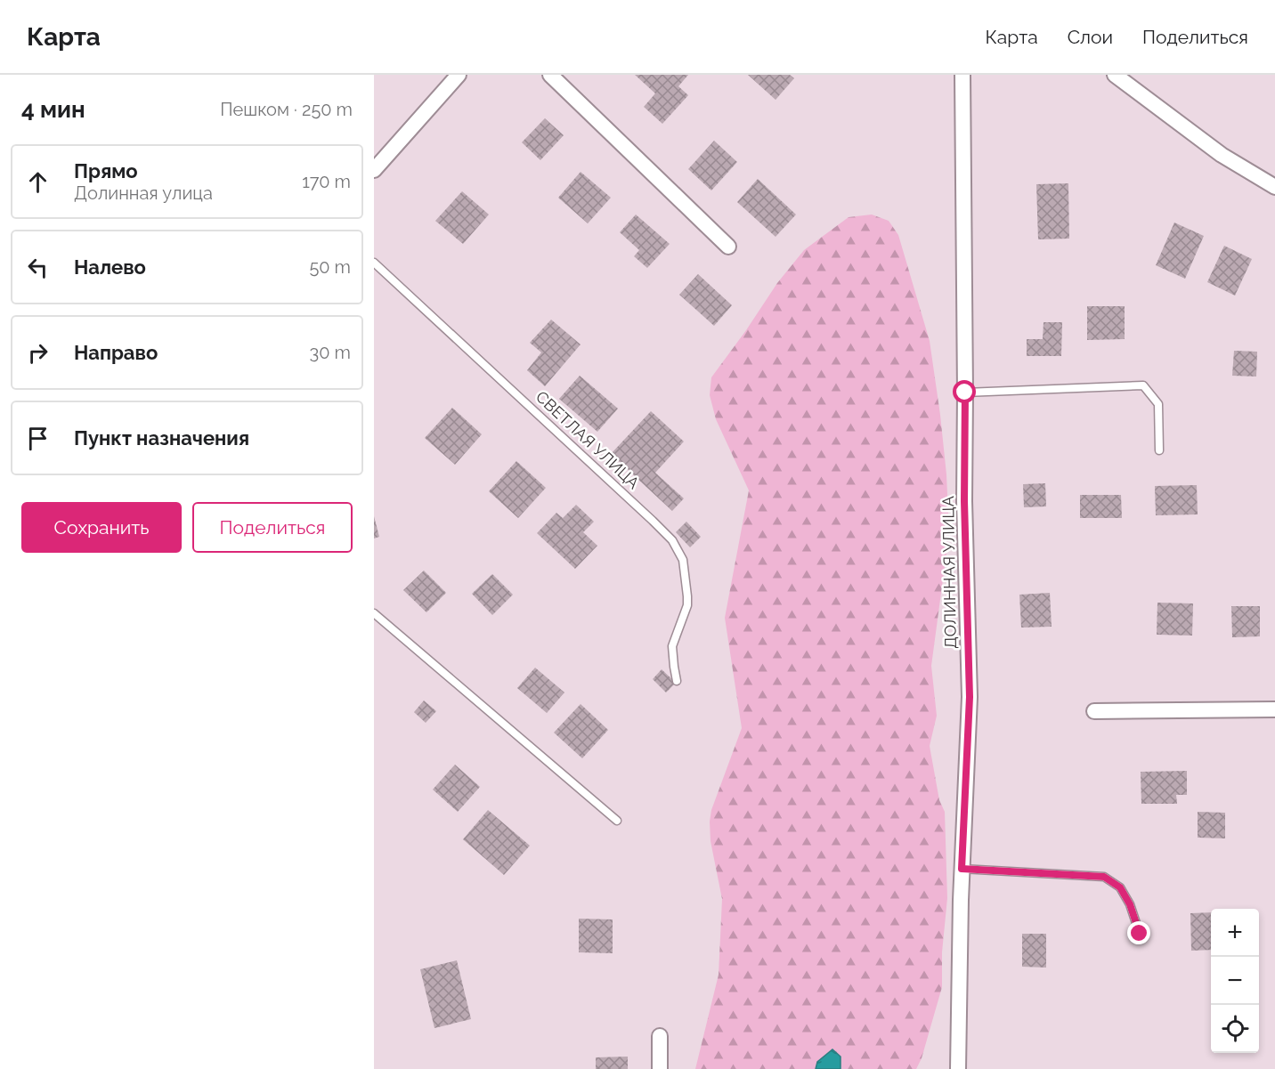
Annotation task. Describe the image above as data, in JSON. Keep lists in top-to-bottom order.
{
  "streets": {
    "street": ["ДОЛИННАЯ УЛИЦА"],
    "lane": ["СВЕТЛАЯ УЛИЦА"]
  },
  "page": {
    "header": "Карта",
    "nav": ["Карта", "Слои", "Поделиться"],
    "heading": ["4 мин", "Пешком · 250 m"],
    "list": [
      ["Прямо", "Долинная улица", "170 m"],
      ["Налево", "50 m"],
      ["Направо", "30 m"],
      "Пункт назначения"
    ],
    "buttons": ["Сохранить", "Поделиться"],
    "map_buttons": ["+", "−"]
  }
}
